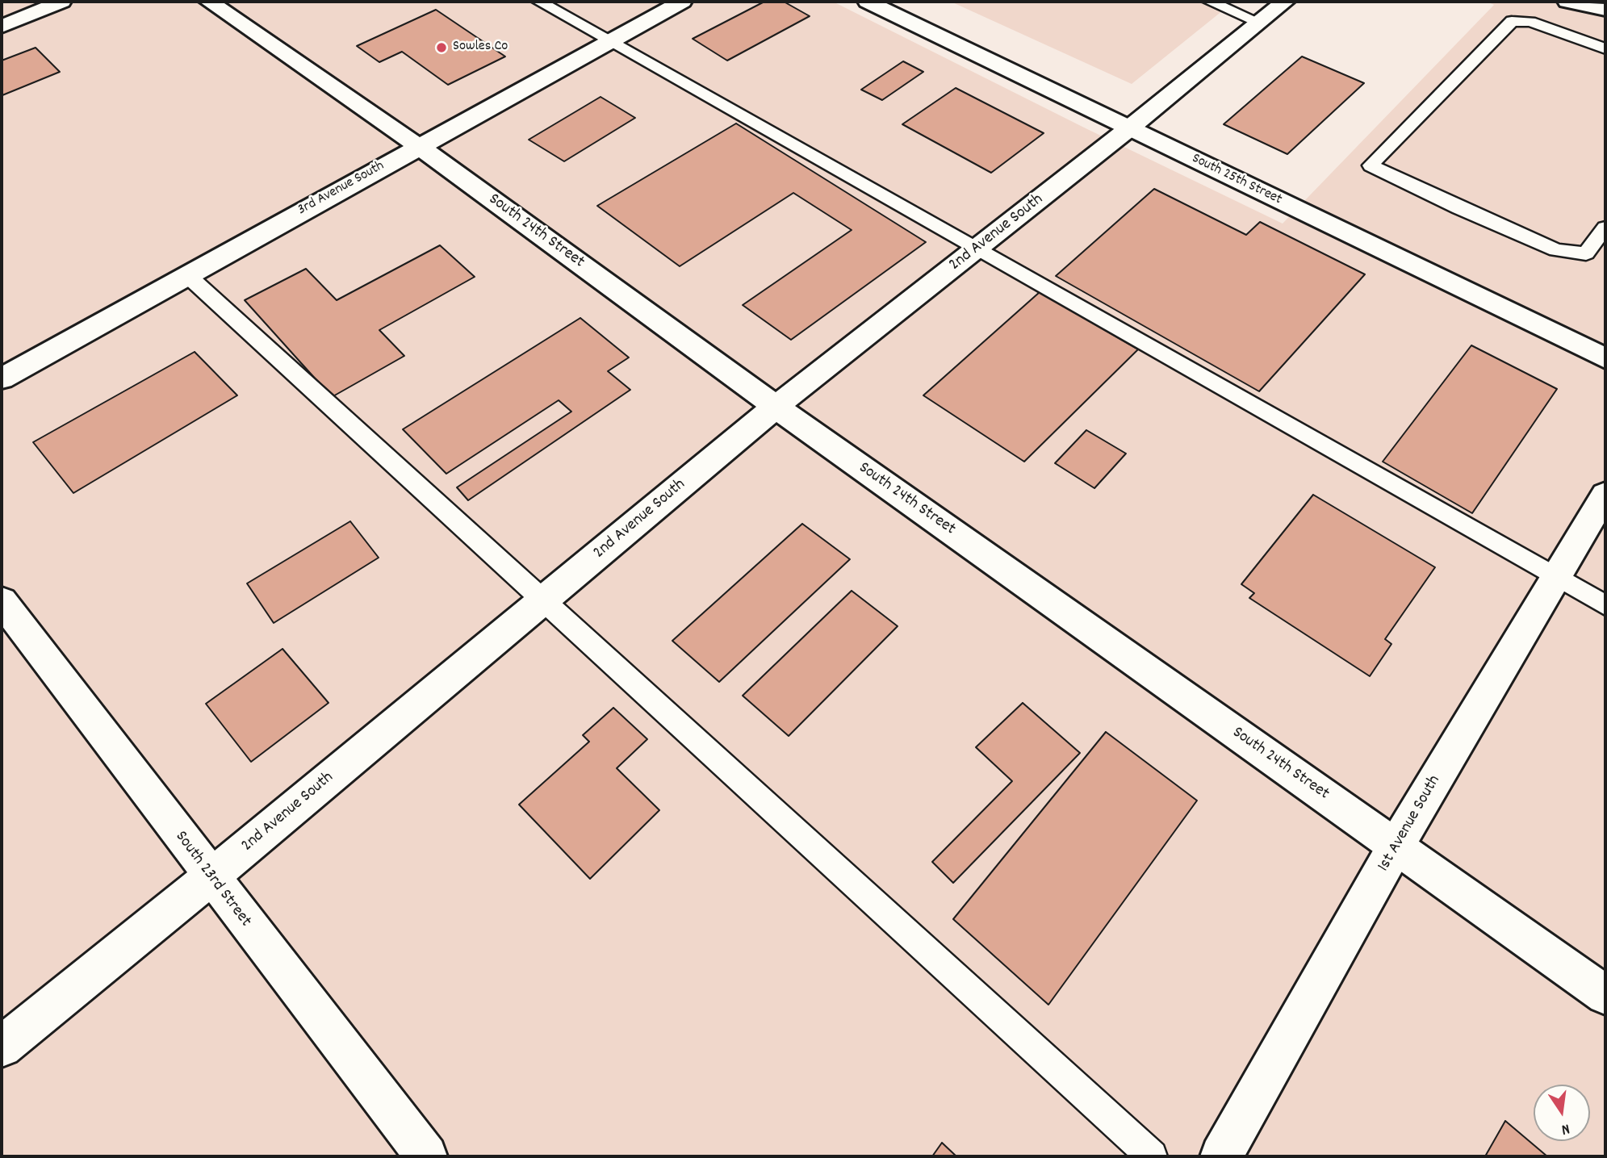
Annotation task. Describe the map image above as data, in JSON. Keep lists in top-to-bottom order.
{
  "streets": {
    "street": [
      "South 25th Street",
      "3rd Avenue South",
      "South 24th Street",
      "2nd Avenue South",
      "1st Avenue South",
      "South 23rd Street"
    ]
  },
  "crossings": [
    ["South 25th Street", "2nd Avenue South"],
    ["3rd Avenue South", "South 24th Street"],
    ["South 24th Street", "2nd Avenue South"],
    ["South 24th Street", "1st Avenue South"],
    ["2nd Avenue South", "South 23rd Street"]
  ],
  "places": ["Sowles Co"],
  "north": "bottom"
}
